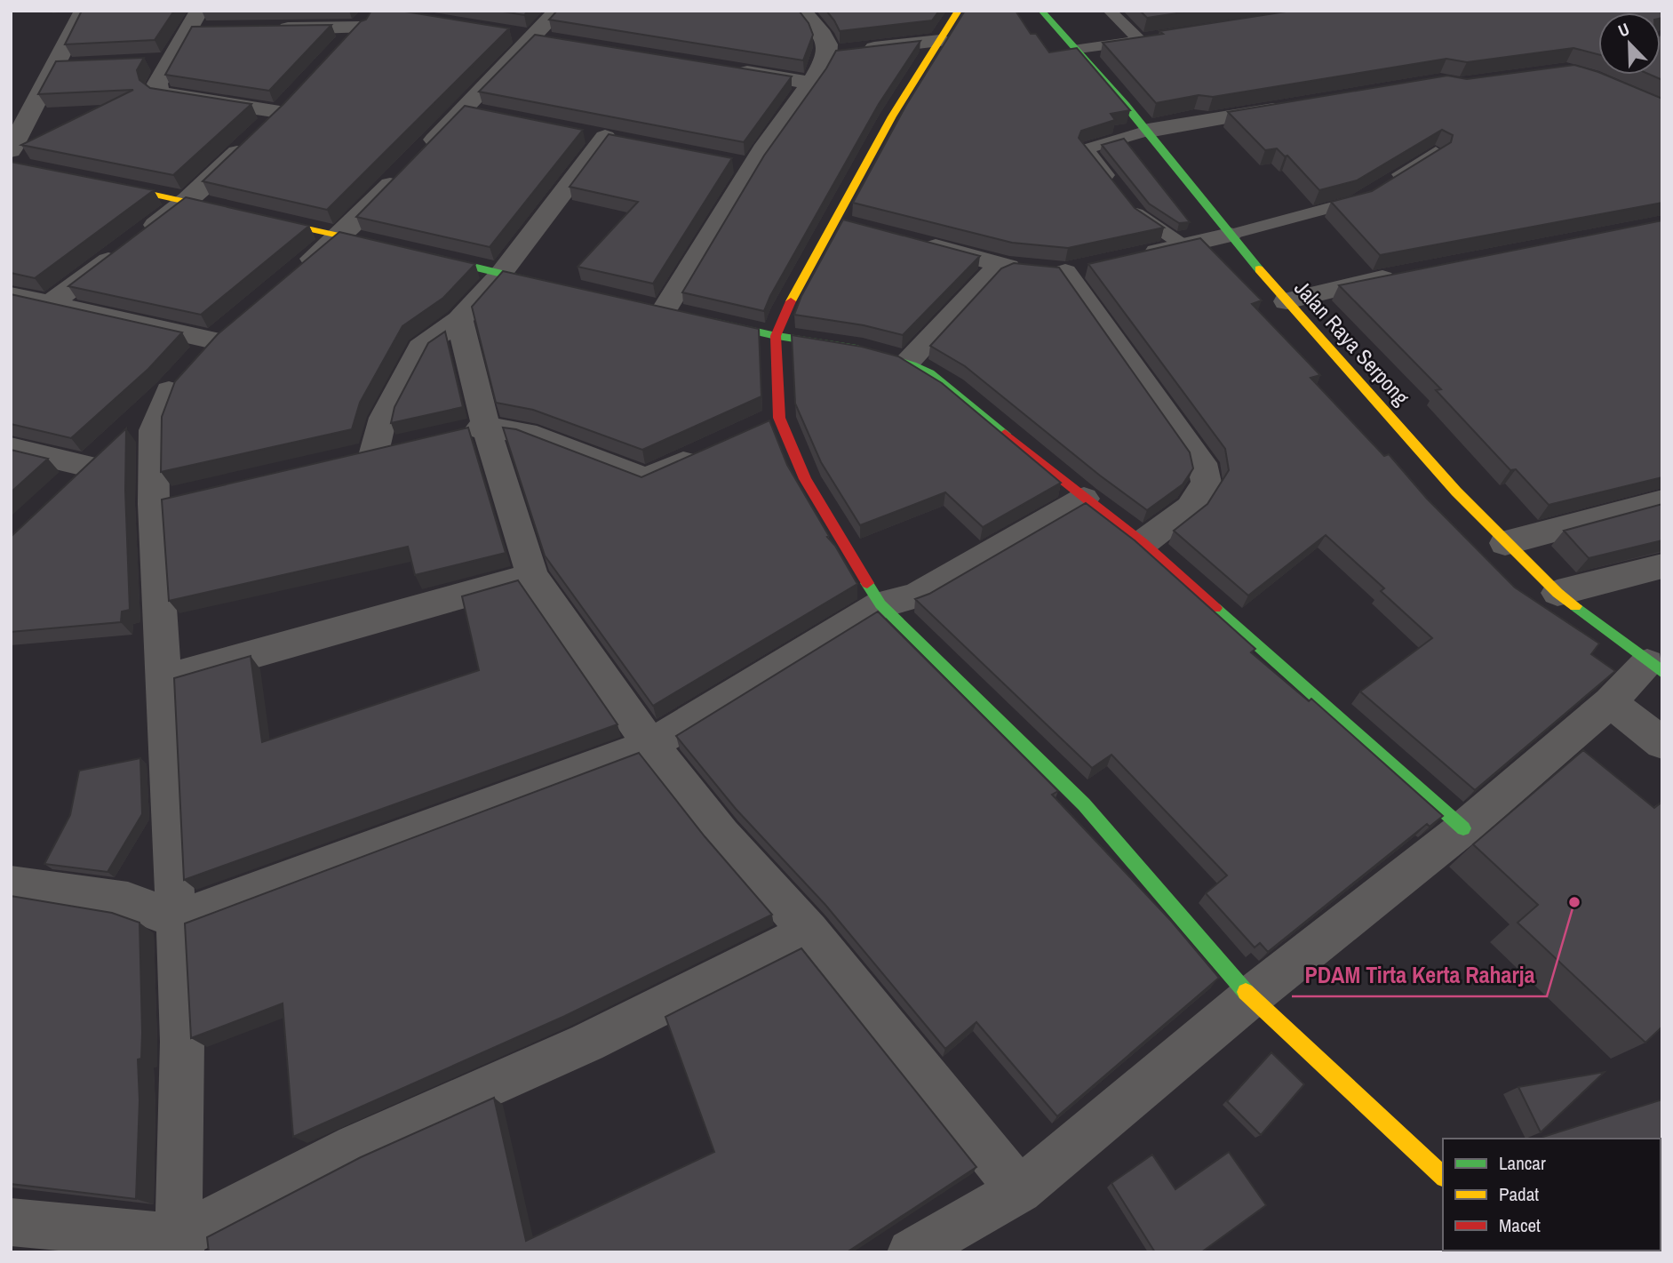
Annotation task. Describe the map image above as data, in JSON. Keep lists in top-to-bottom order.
{
  "streets": {
    "street": ["Jalan Raya Serpong"]
  },
  "places": ["PDAM Tirta Kerta Raharja"],
  "legend": ["Lancar", "Padat", "Macet"],
  "north": "top left"
}
